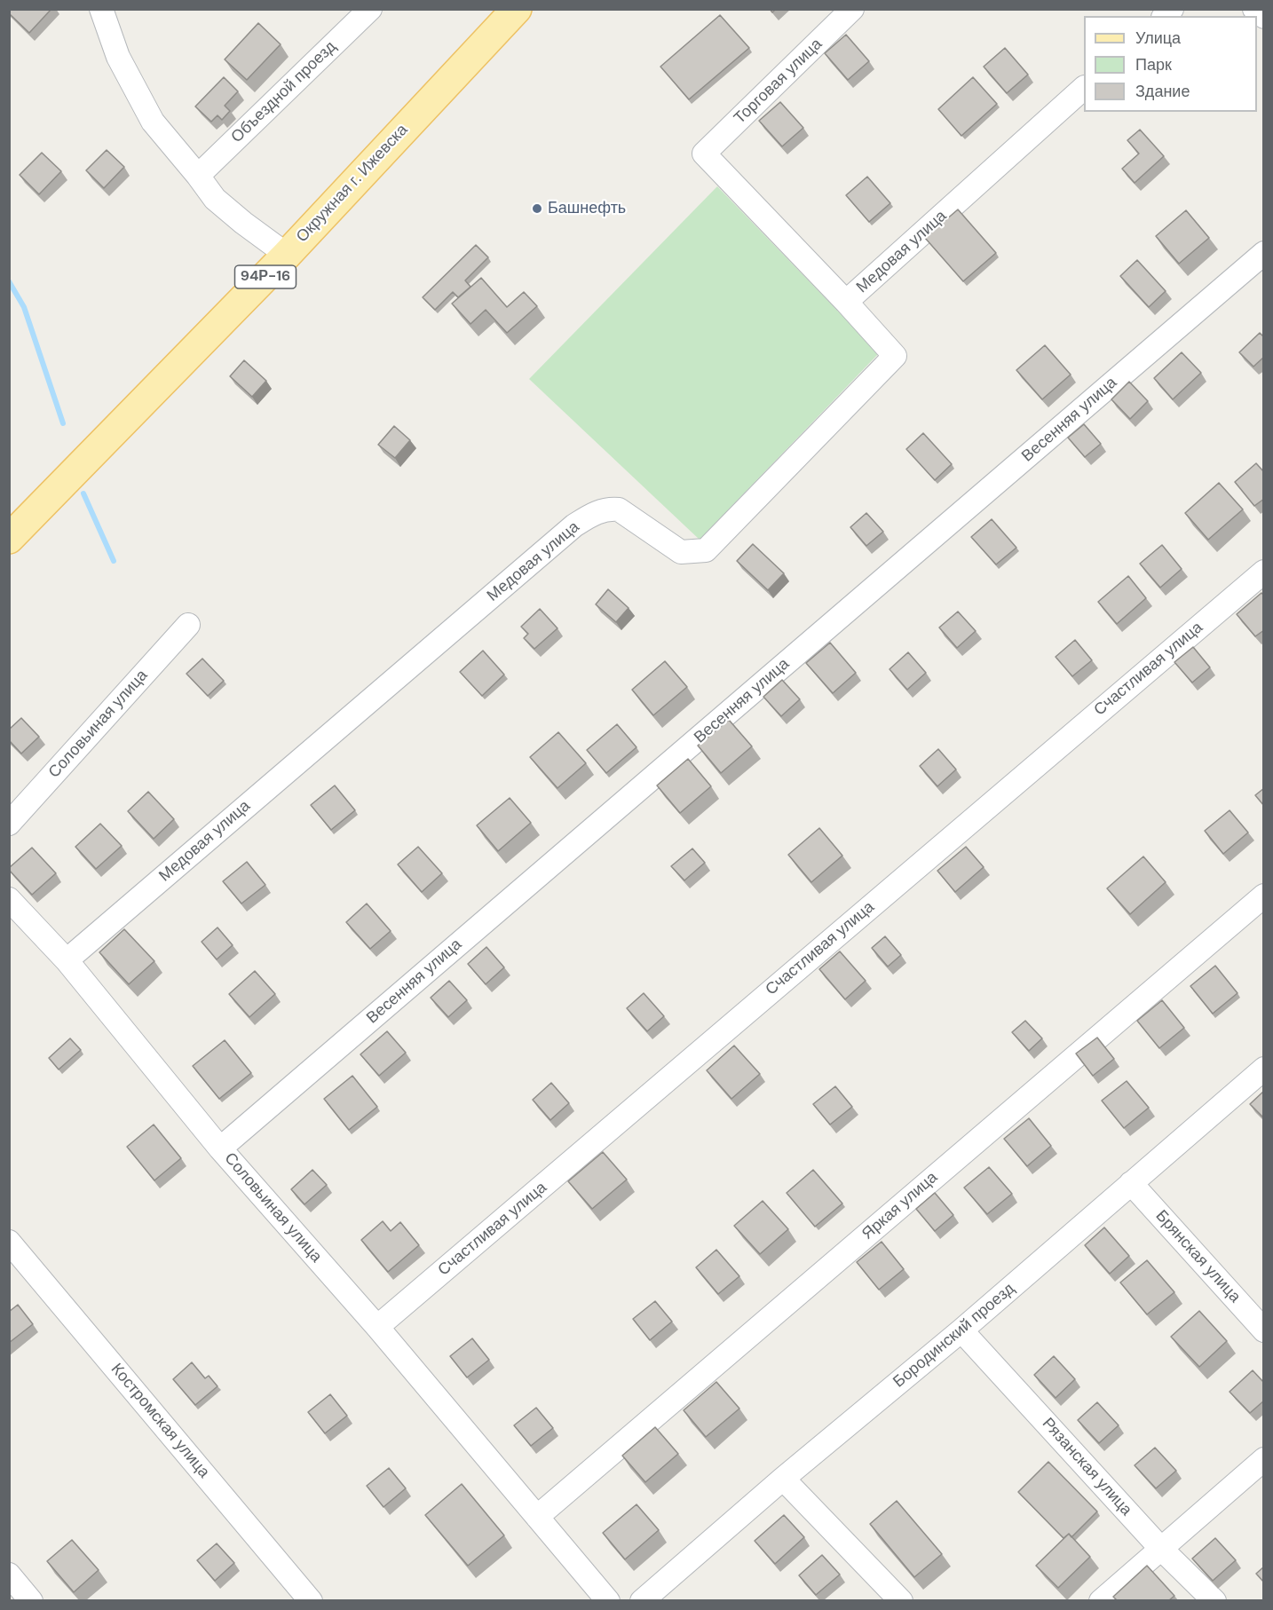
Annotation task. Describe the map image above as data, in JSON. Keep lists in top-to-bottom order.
{
  "streets": {
    "main road": ["Окружная г. Ижевска", "94Р-16"],
    "street": [
      "Торговая улица",
      "Объездной проезд",
      "Медовая улица",
      "Весенняя улица",
      "Счастливая улица",
      "Соловьиная улица",
      "Яркая улица",
      "Брянская улица",
      "Бородинский проезд",
      "Костромская улица",
      "Рязанская улица"
    ]
  },
  "crossings": [
    ["Торговая улица", "Медовая улица"],
    ["Медовая улица", "Соловьиная улица"],
    ["Весенняя улица", "Соловьиная улица"],
    ["Счастливая улица", "Соловьиная улица"],
    ["Соловьиная улица", "Яркая улица"],
    ["Брянская улица", "Бородинский проезд"],
    ["Бородинский проезд", "Рязанская улица"]
  ],
  "places": ["Башнефть"],
  "legend": ["Улица", "Парк", "Здание"]
}
